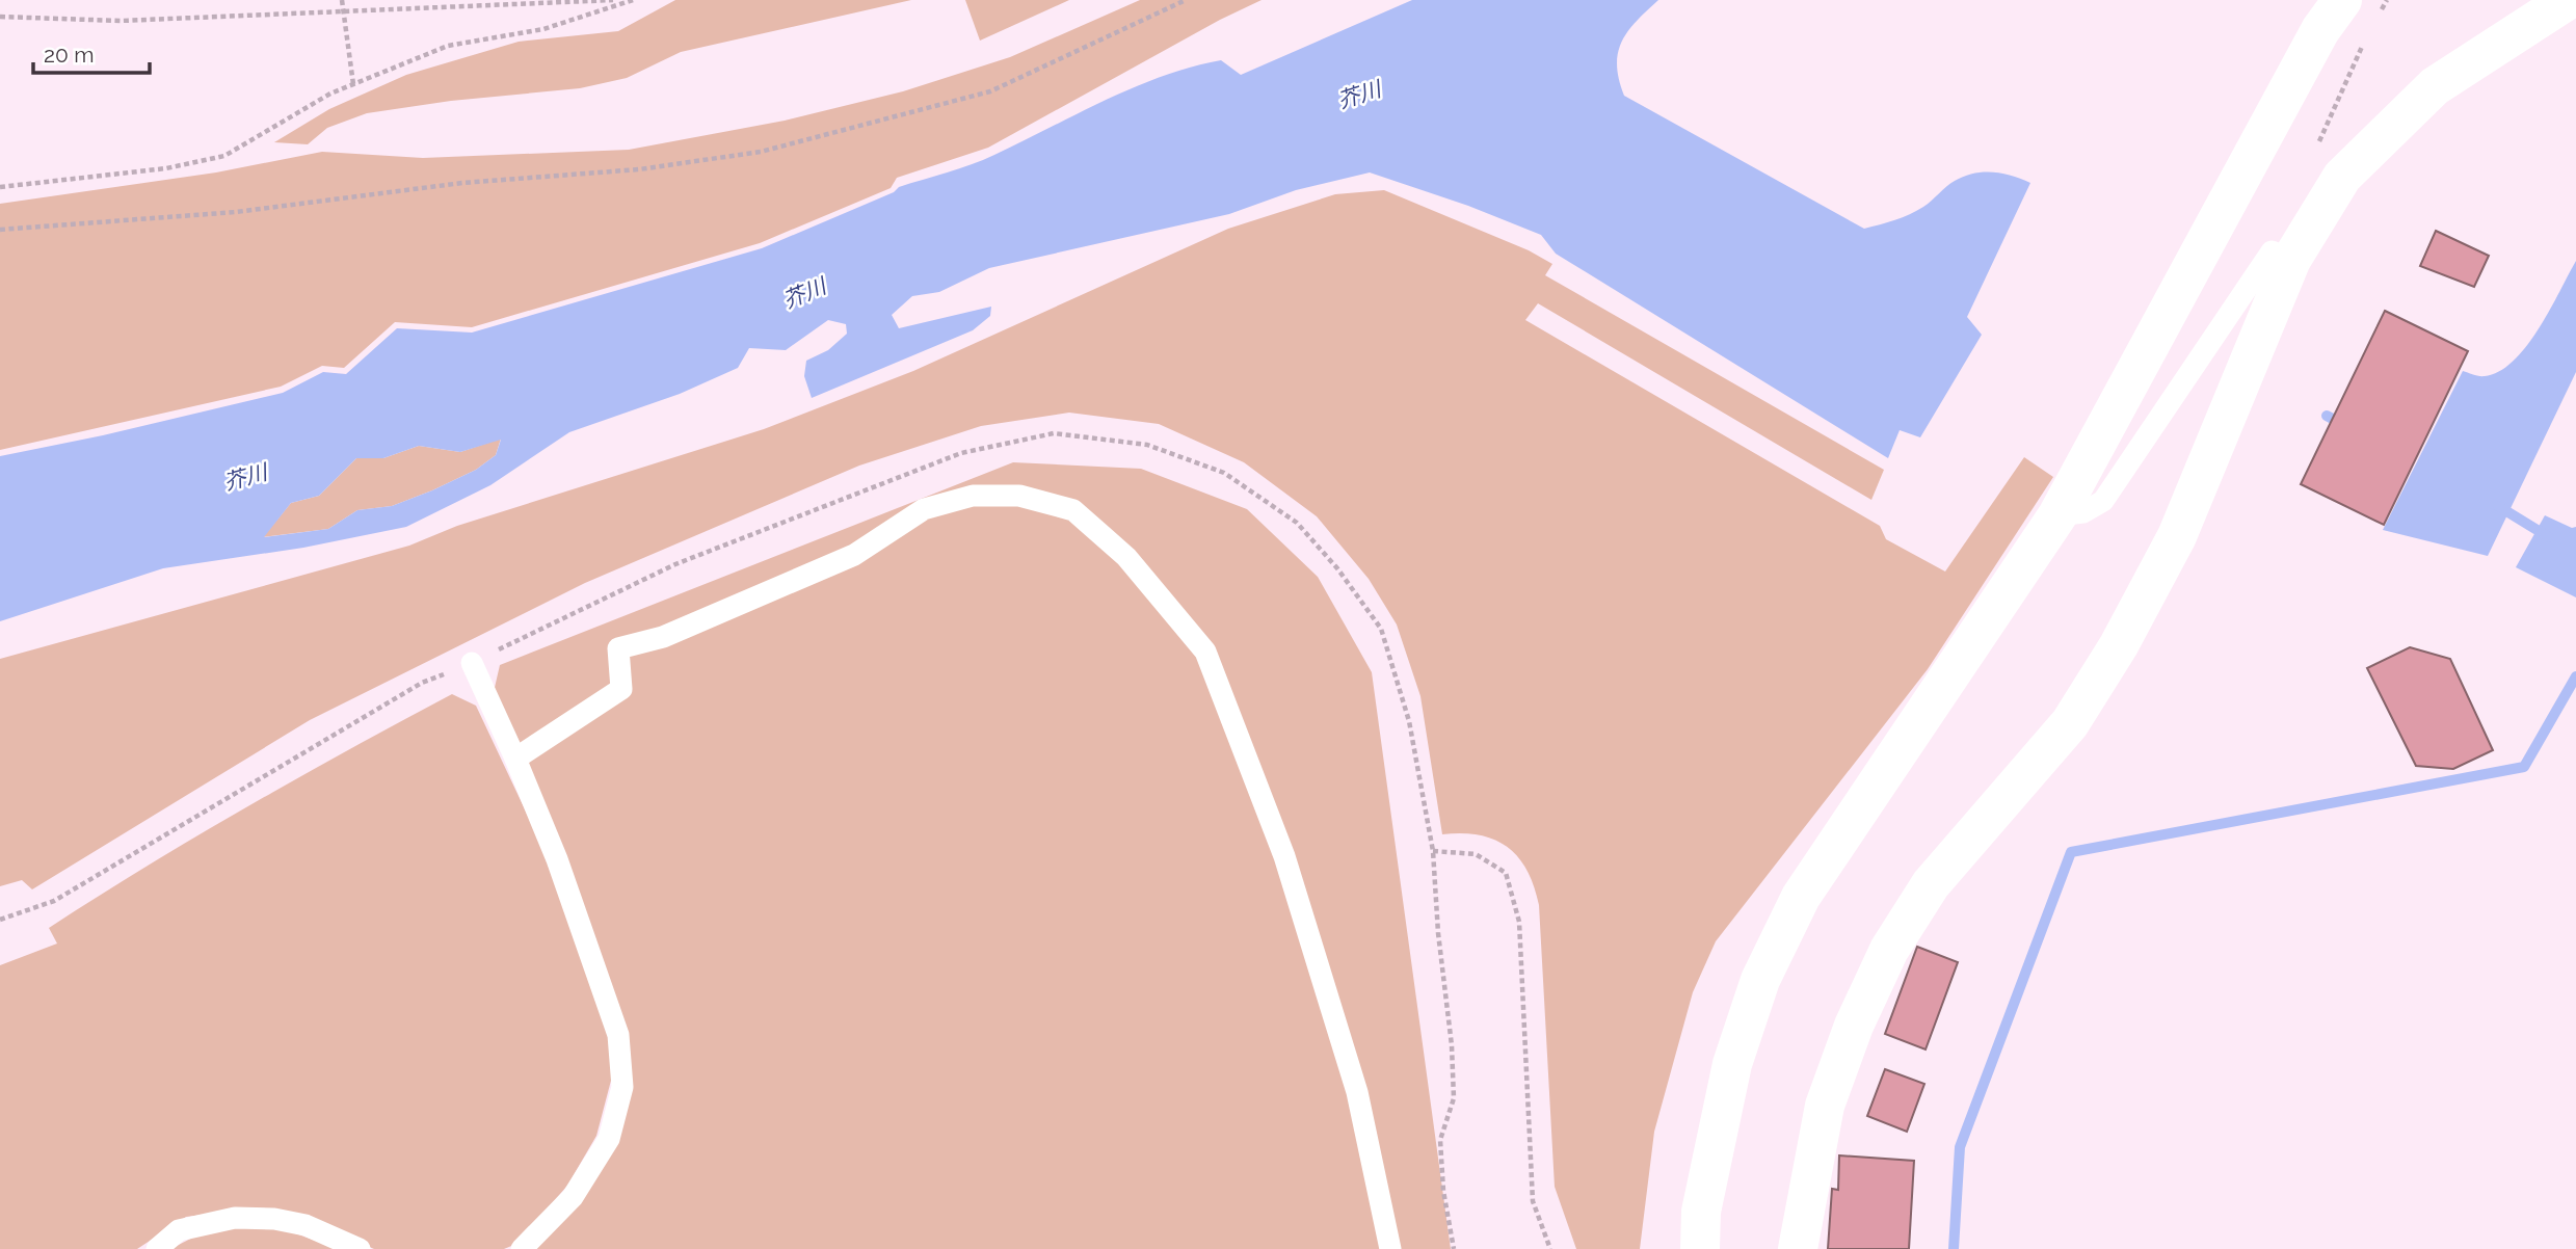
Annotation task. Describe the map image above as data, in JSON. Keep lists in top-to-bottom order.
{
  "water": ["芥川"],
  "scale_bar": "20 m"
}
